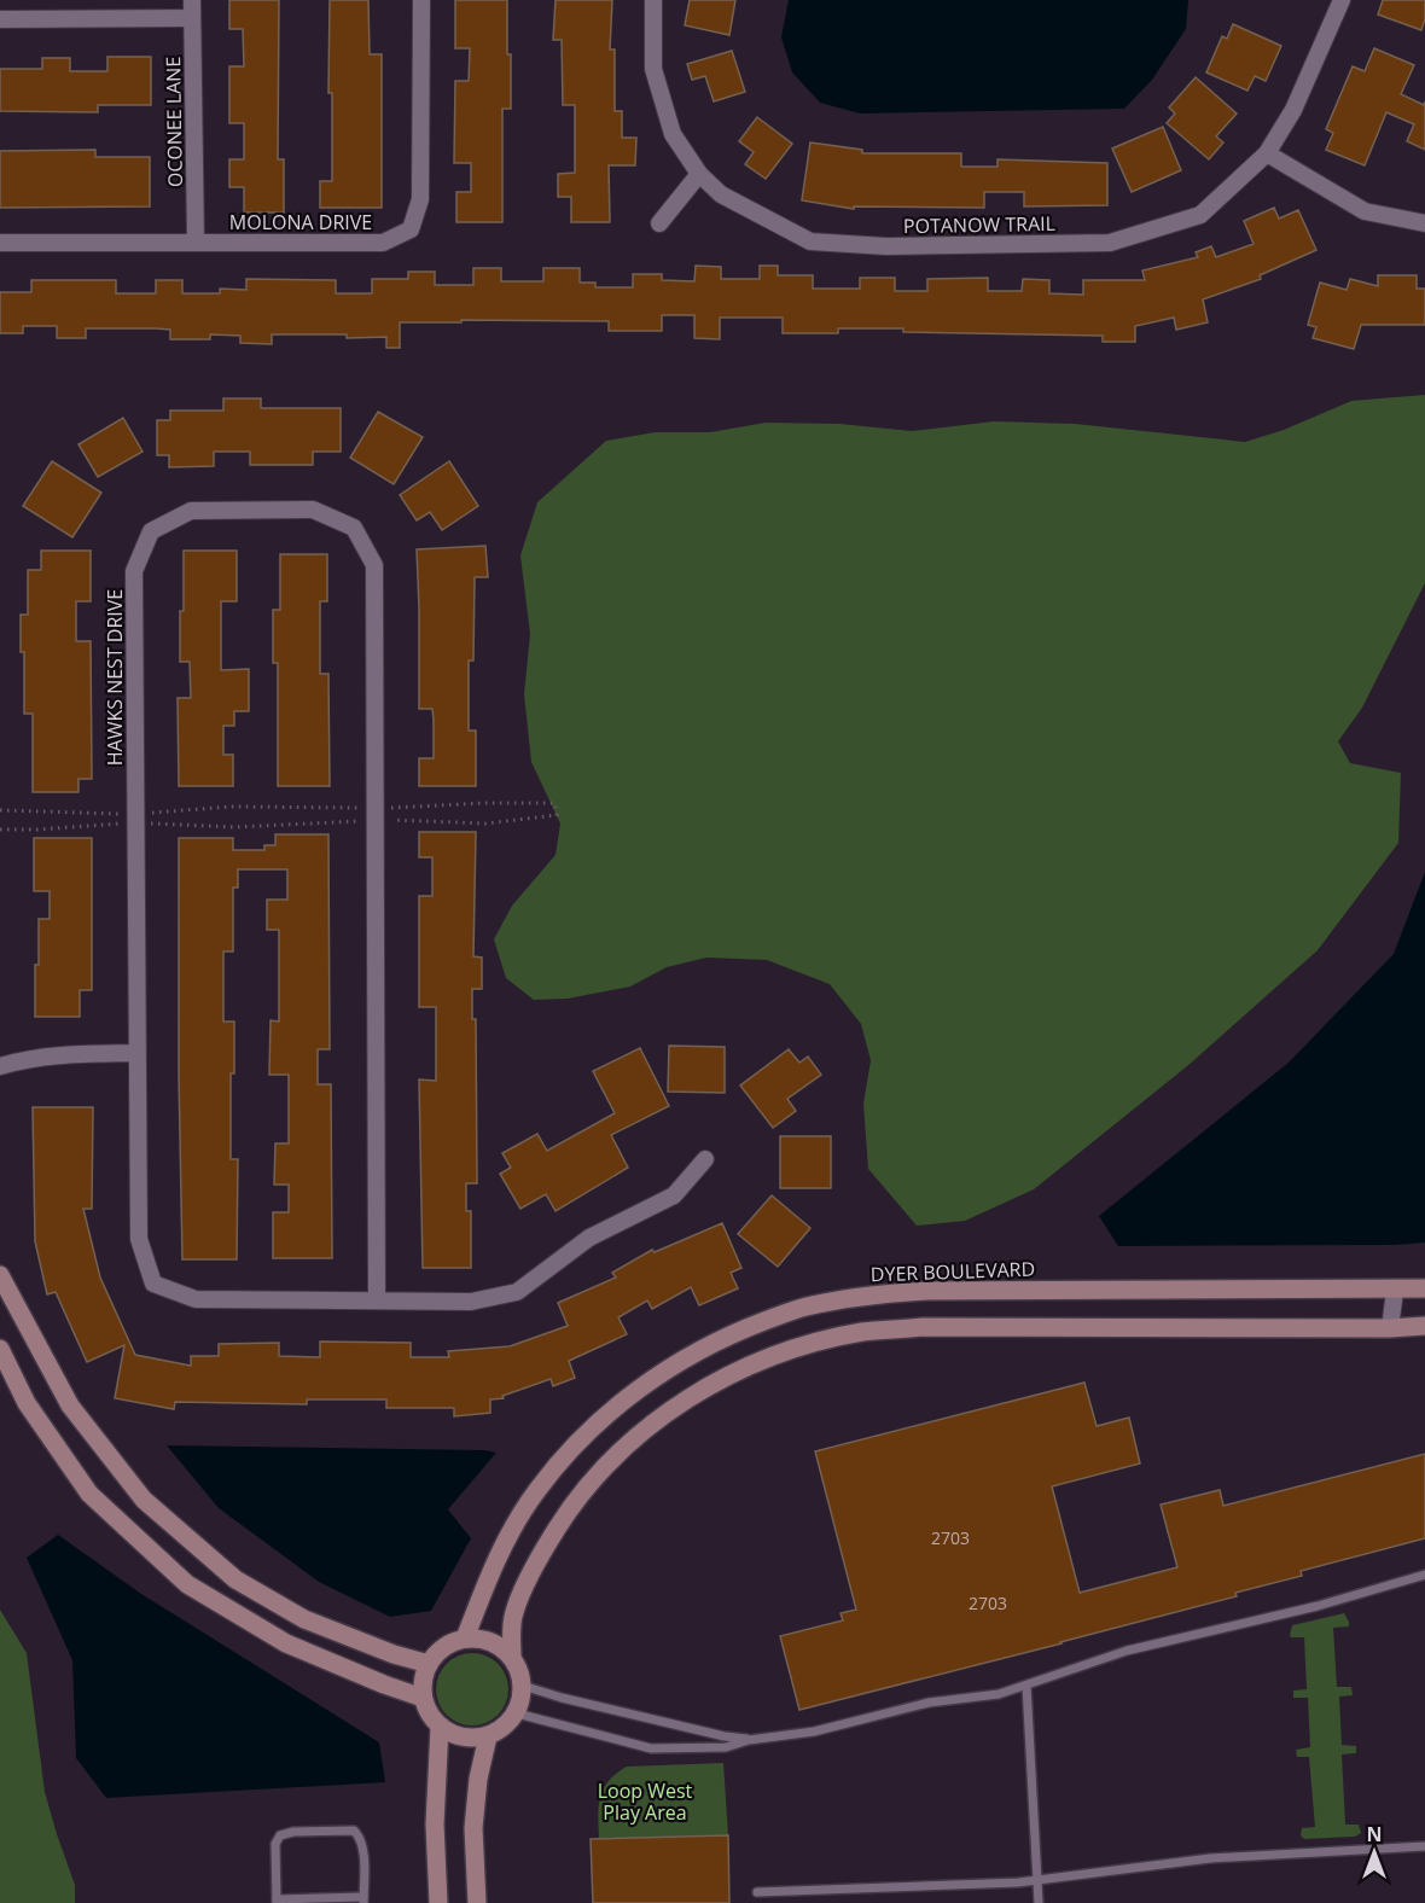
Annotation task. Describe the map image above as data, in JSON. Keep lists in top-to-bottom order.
{
  "streets": {
    "street": [
      "OCONEE LANE",
      "MOLONA DRIVE",
      "POTANOW TRAIL",
      "HAWKS NEST DRIVE",
      "DYER BOULEVARD"
    ]
  },
  "crossings": [
    ["OCONEE LANE", "MOLONA DRIVE"]
  ],
  "parks": ["Loop West Play Area"],
  "house_numbers": ["2703", "2703"],
  "north": "top"
}
